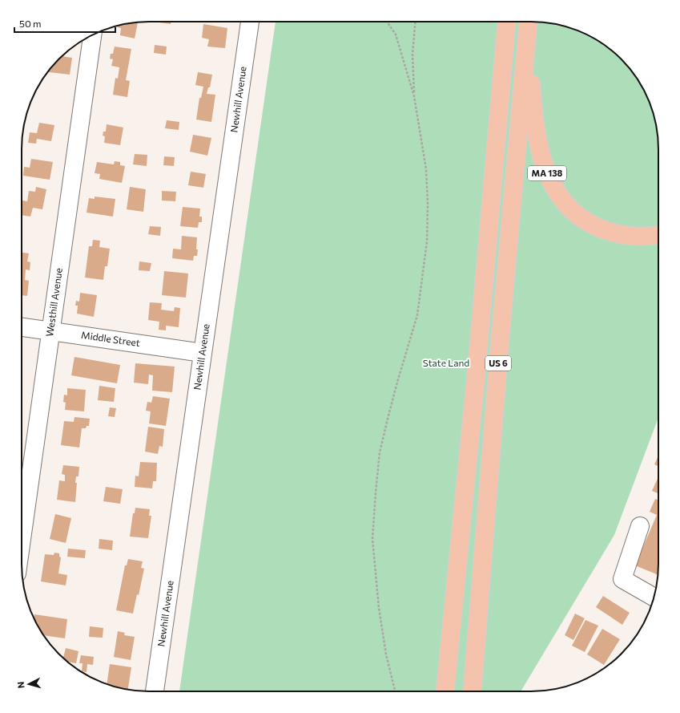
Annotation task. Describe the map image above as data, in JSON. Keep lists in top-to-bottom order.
{
  "streets": {
    "main road": ["MA 138", "US 6"],
    "street": ["Newhill Avenue", "Westhill Avenue", "Middle Street"]
  },
  "crossings": [
    ["Newhill Avenue", "Middle Street"],
    ["MA 138", "US 6"],
    ["Westhill Avenue", "Middle Street"]
  ],
  "parks": ["State Land"],
  "scale_bar": "50 m",
  "north": "left"
}
